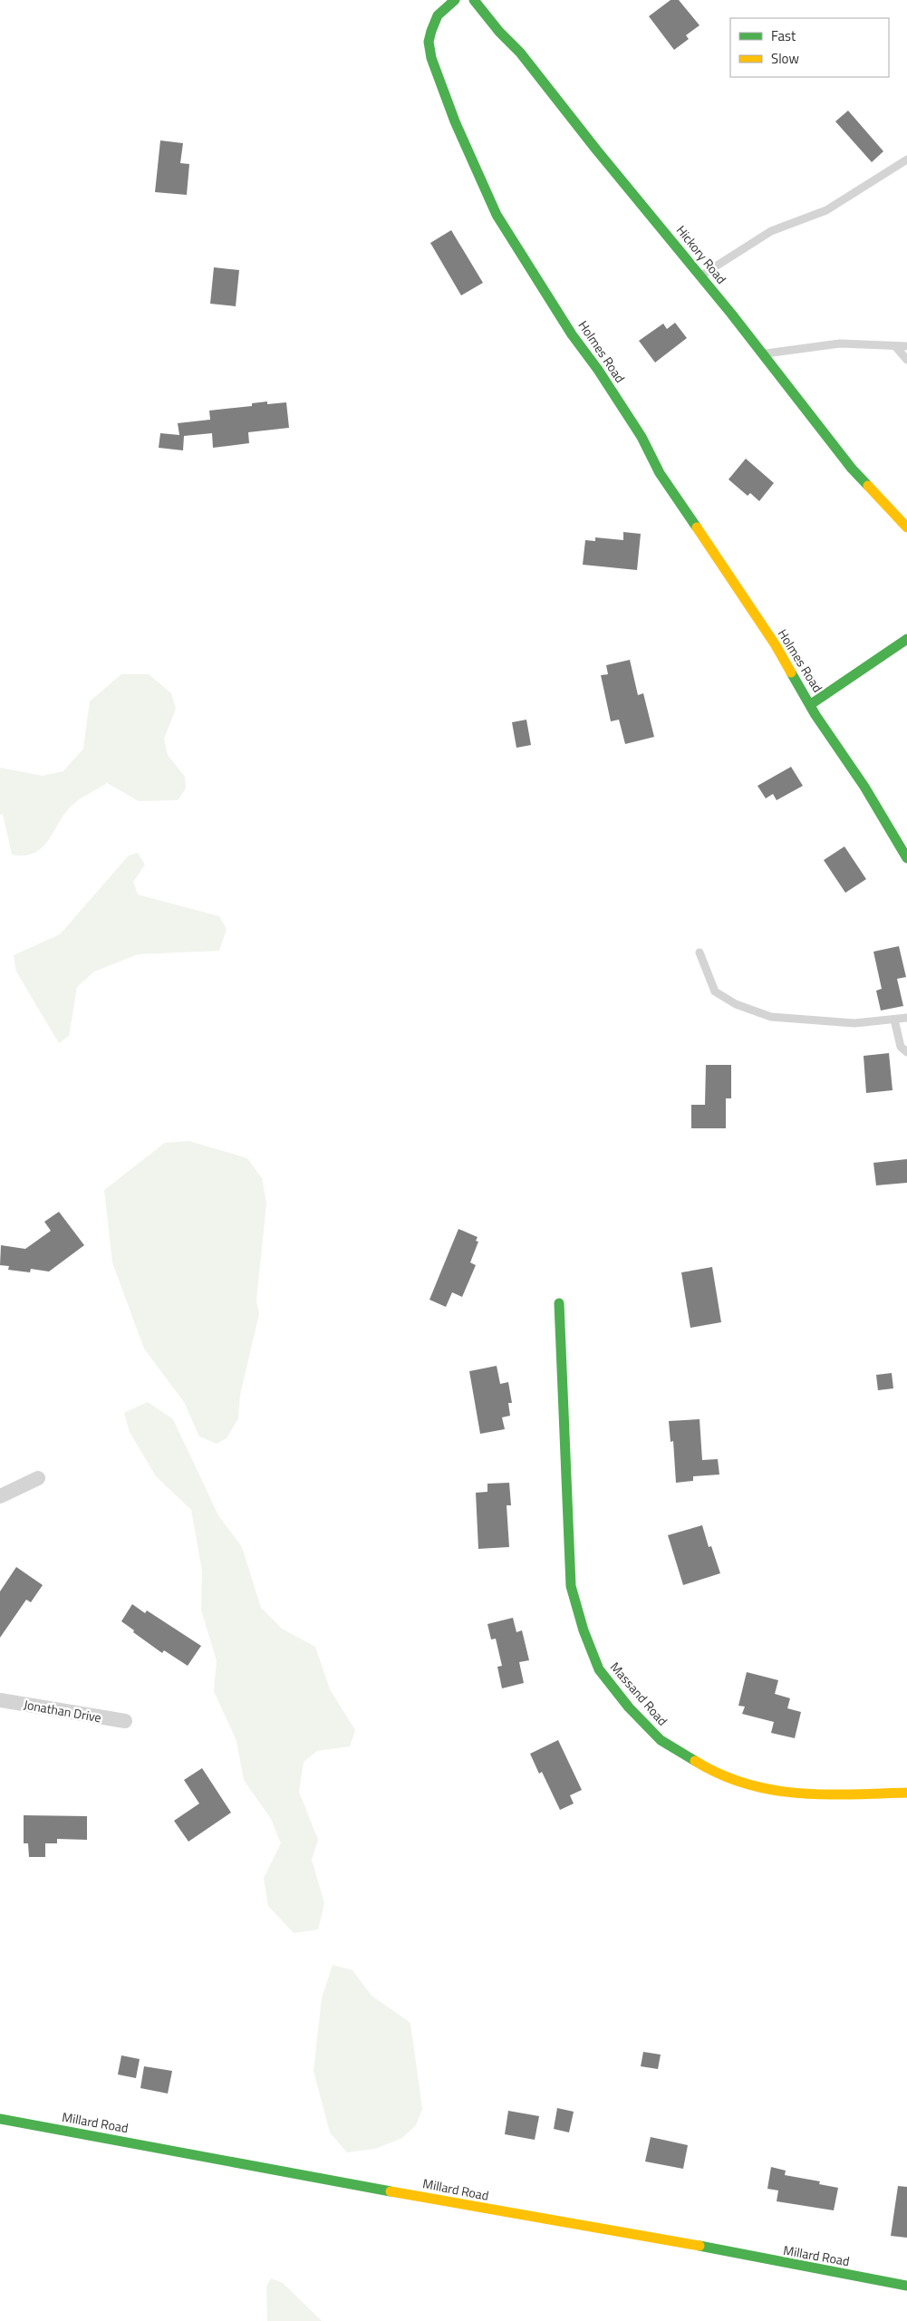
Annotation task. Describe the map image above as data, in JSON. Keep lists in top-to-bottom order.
{
  "streets": {
    "street": [
      "Hickory Road",
      "Holmes Road",
      "Massand Road",
      "Jonathan Drive",
      "Millard Road"
    ]
  },
  "legend": ["Fast", "Slow"]
}
